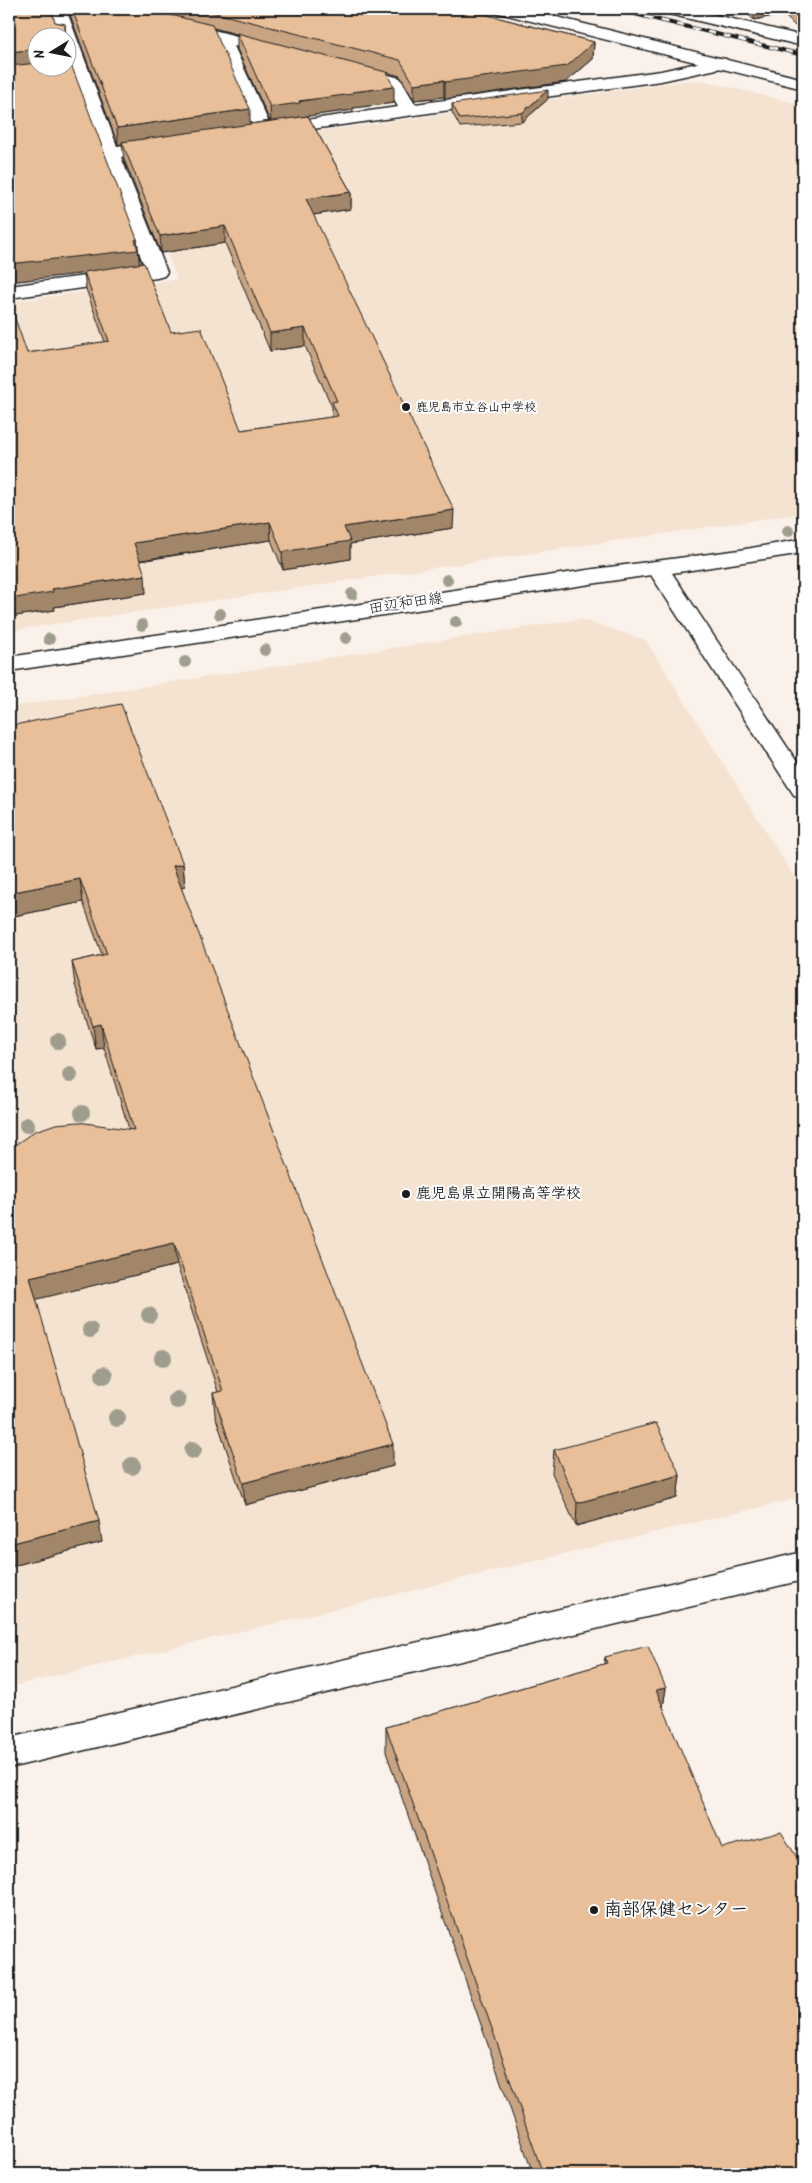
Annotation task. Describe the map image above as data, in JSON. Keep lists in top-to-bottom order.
{
  "streets": {
    "street": ["田辺和田線"]
  },
  "places": ["鹿児島市立谷山中学校", "鹿児島県立開陽高等学校", "南部保健センター"],
  "north": "left"
}
